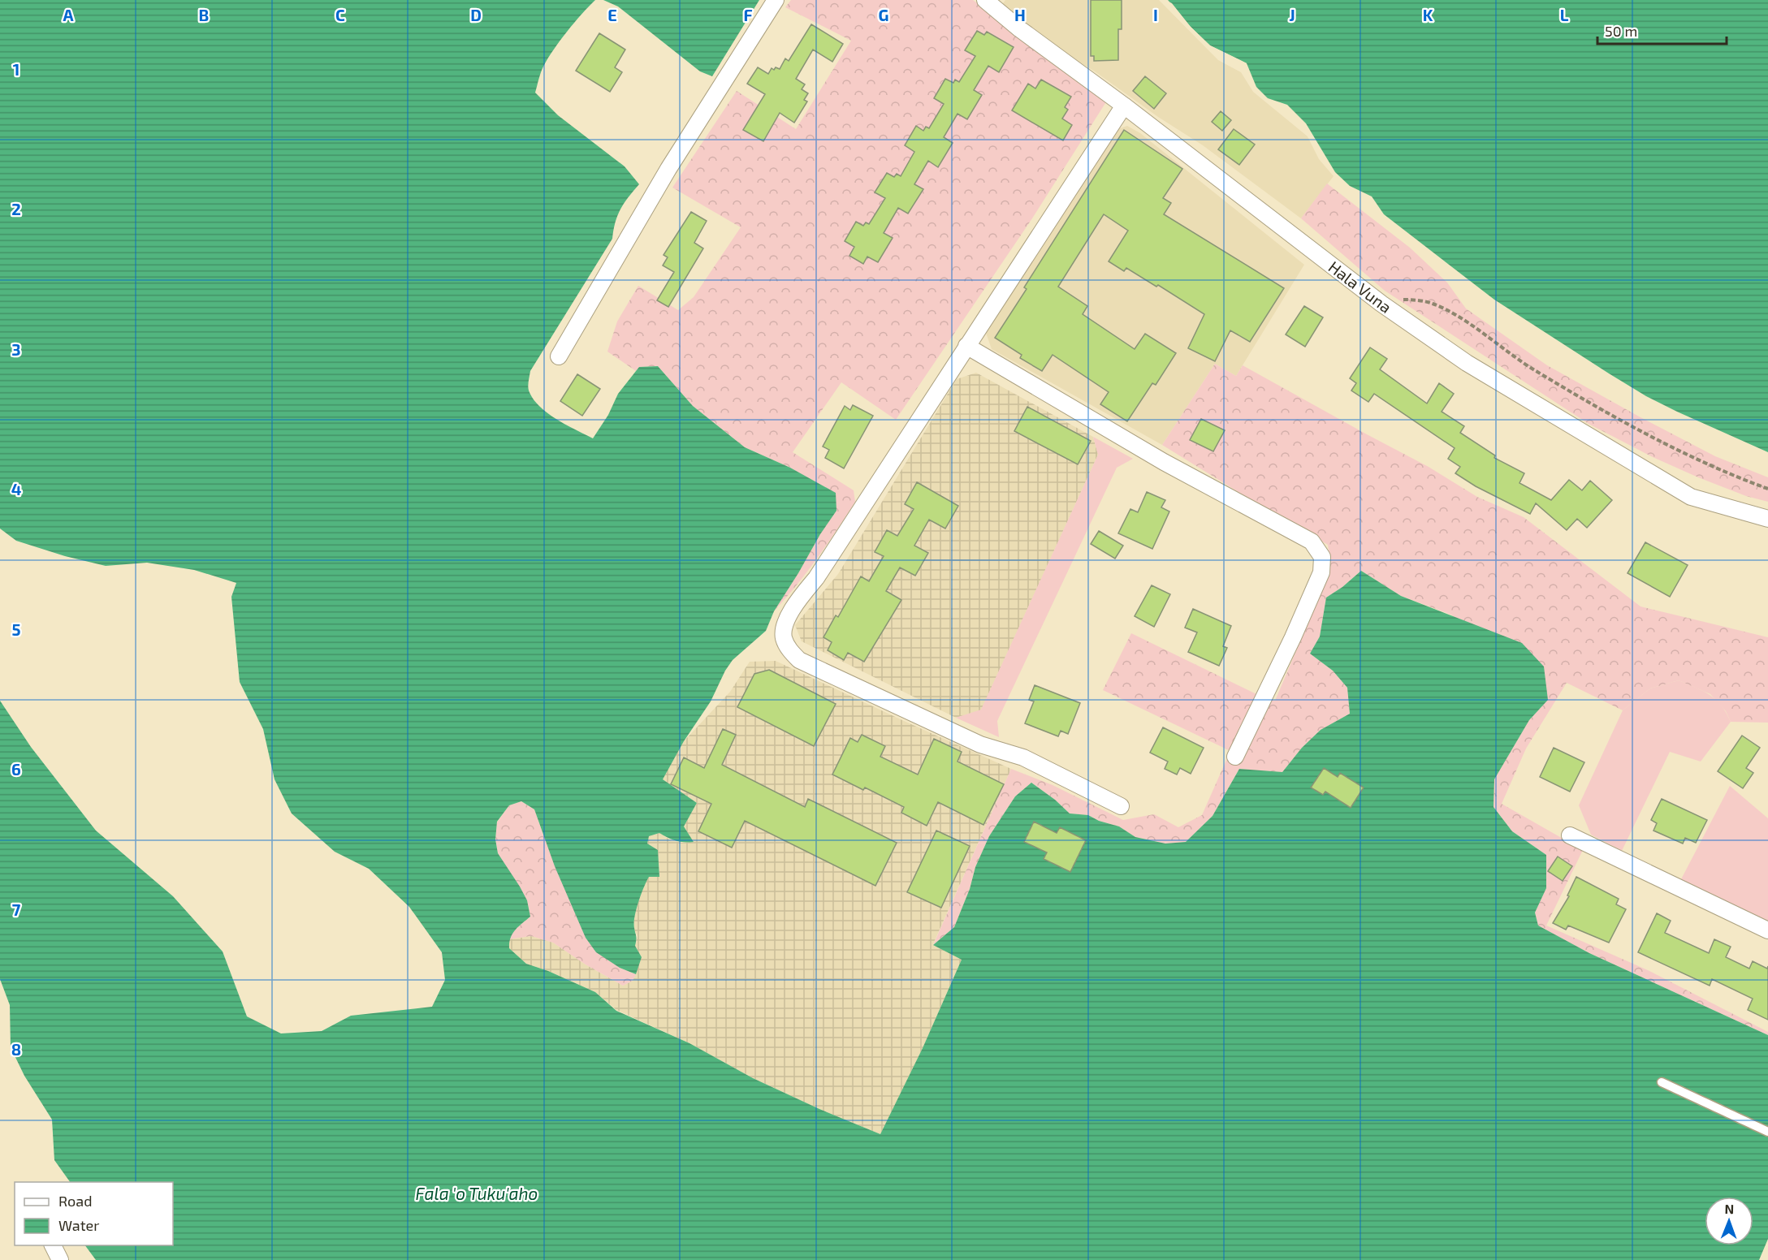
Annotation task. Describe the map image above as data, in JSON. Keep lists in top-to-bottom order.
{
  "streets": {
    "street": ["Hala Vuna"]
  },
  "water": ["Fala 'o Tuku'aho"],
  "legend": ["Road", "Water"],
  "scale_bar": "50 m",
  "north": "top",
  "grid": {
    "columns": [
      "A",
      "B",
      "C",
      "D",
      "E",
      "F",
      "G",
      "H",
      "I",
      "J",
      "K",
      "L"
    ],
    "rows": [
      "1",
      "2",
      "3",
      "4",
      "5",
      "6",
      "7",
      "8"
    ]
  }
}
